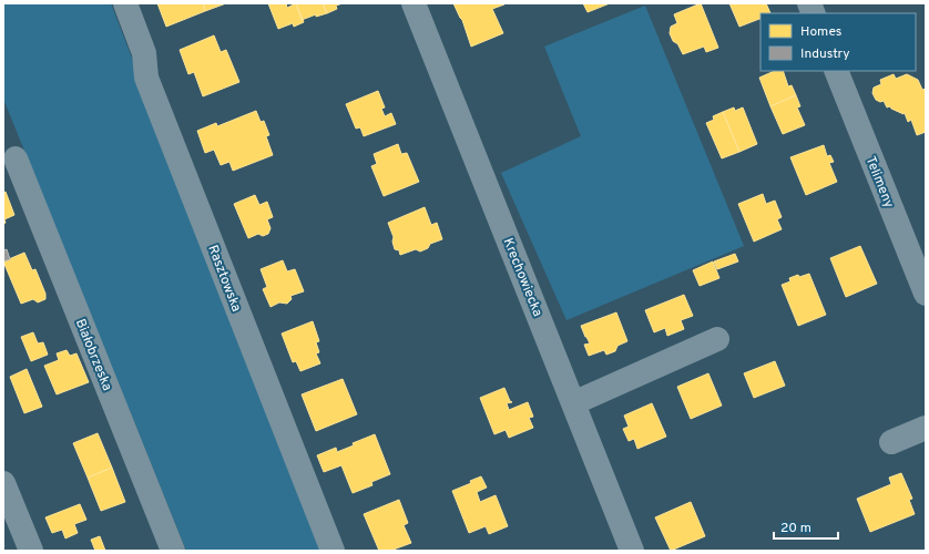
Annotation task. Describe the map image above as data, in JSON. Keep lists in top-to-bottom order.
{
  "streets": {
    "street": [
      "Telimeny",
      "Krechowiecka",
      "Rasztowska",
      "Białobrzeska"
    ]
  },
  "legend": ["Homes", "Industry"],
  "scale_bar": "20 m"
}
